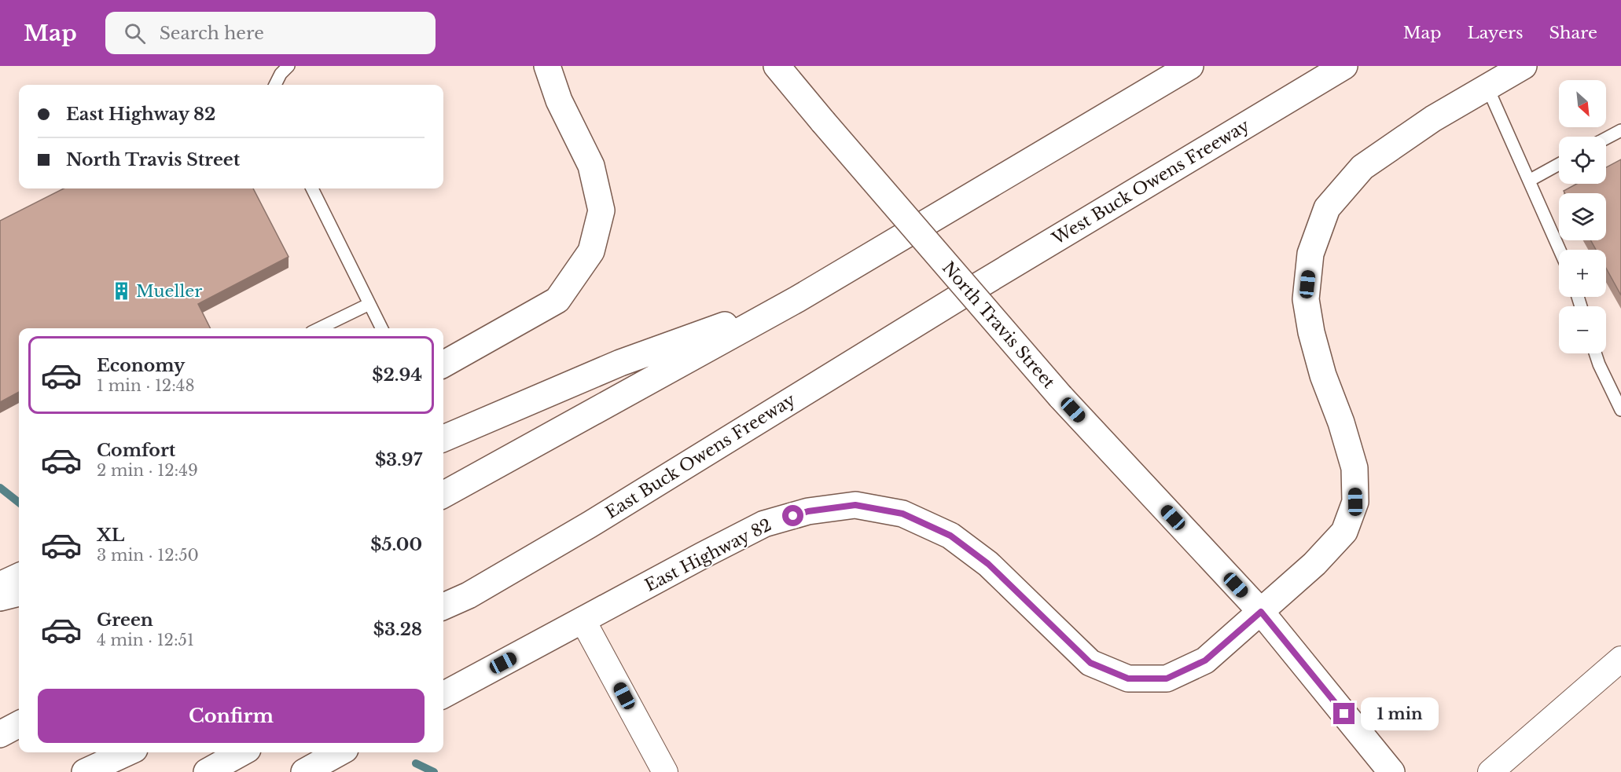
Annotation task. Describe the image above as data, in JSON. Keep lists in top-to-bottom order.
{
  "streets": {
    "main road": [
      "West Buck Owens Freeway",
      "North Travis Street",
      "East Buck Owens Freeway",
      "East Highway 82"
    ]
  },
  "crossings": [
    ["West Buck Owens Freeway", "East Buck Owens Freeway"],
    ["North Travis Street", "East Highway 82"]
  ],
  "places": {
    "building": ["Mueller"]
  },
  "north": "bottom right",
  "page": {
    "header": "Map",
    "search": "Search here",
    "nav": ["Map", "Layers", "Share"],
    "map_buttons": ["+", "−"],
    "banner": ["East Highway 82", "North Travis Street"],
    "list": [
      {
        "name": "Economy",
        "note": "1 min · 12:48",
        "value": "$2.94"
      },
      {
        "name": "Comfort",
        "note": "2 min · 12:49",
        "value": "$3.97"
      },
      {
        "name": "XL",
        "note": "3 min · 12:50",
        "value": "$5.00"
      },
      {
        "name": "Green",
        "note": "4 min · 12:51",
        "value": "$3.28"
      }
    ],
    "buttons": "Confirm",
    "bubble": "1 min"
  }
}
